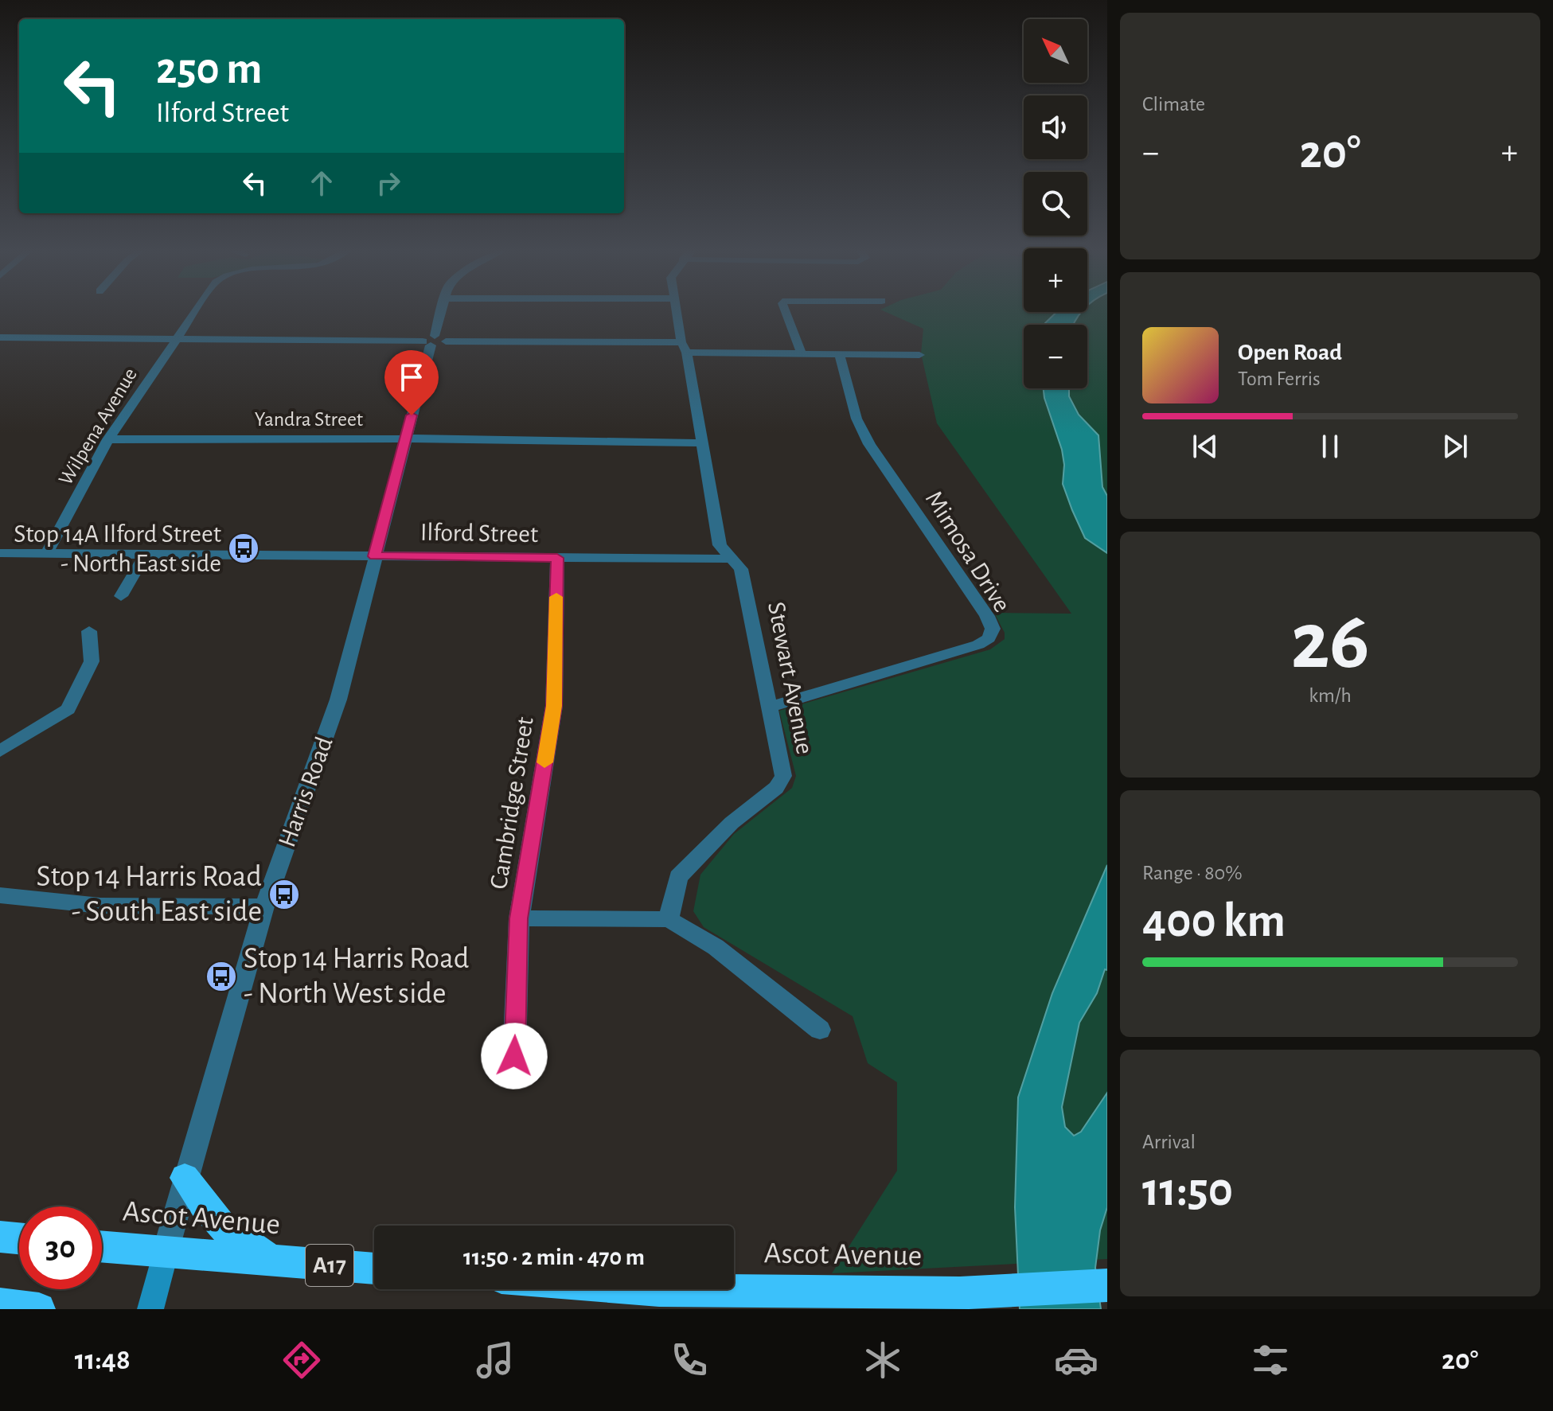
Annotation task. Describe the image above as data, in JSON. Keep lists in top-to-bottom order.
{
  "streets": {
    "highway": ["Ascot Avenue", "A17"],
    "street": [
      "Yandra Street",
      "Wilpena Avenue",
      "Ilford Street",
      "Mimosa Drive",
      "Stewart Avenue",
      "Harris Road",
      "Cambridge Street"
    ]
  },
  "crossings": [
    ["Yandra Street", "Wilpena Avenue"],
    ["Yandra Street", "Stewart Avenue"],
    ["Yandra Street", "Harris Road"],
    ["Wilpena Avenue", "Ilford Street"],
    ["Ilford Street", "Stewart Avenue"],
    ["Ilford Street", "Harris Road"],
    ["Ilford Street", "Cambridge Street"],
    ["Mimosa Drive", "Stewart Avenue"],
    ["Harris Road", "Ascot Avenue"]
  ],
  "places": {
    "bus stop": ["Stop 14A Ilford Street - North East side", "Stop 14 Harris Road - South East side", "Stop 14 Harris Road - North West side"]
  },
  "north": "top left",
  "page": {
    "tile": [
      "Climate",
      ["26", "km/h"],
      ["Range · 80%", "400 km"],
      ["Arrival", "11:50"]
    ],
    "map_buttons": ["+", "−"],
    "turn": ["250 m", "Ilford Street"],
    "heat": ["−", "20°", "+"],
    "song": ["Open Road", "Tom Ferris"],
    "limit": "30",
    "trip": "11:50 · 2 min · 470 m",
    "tabs": ["11:48", "20°"]
  }
}
